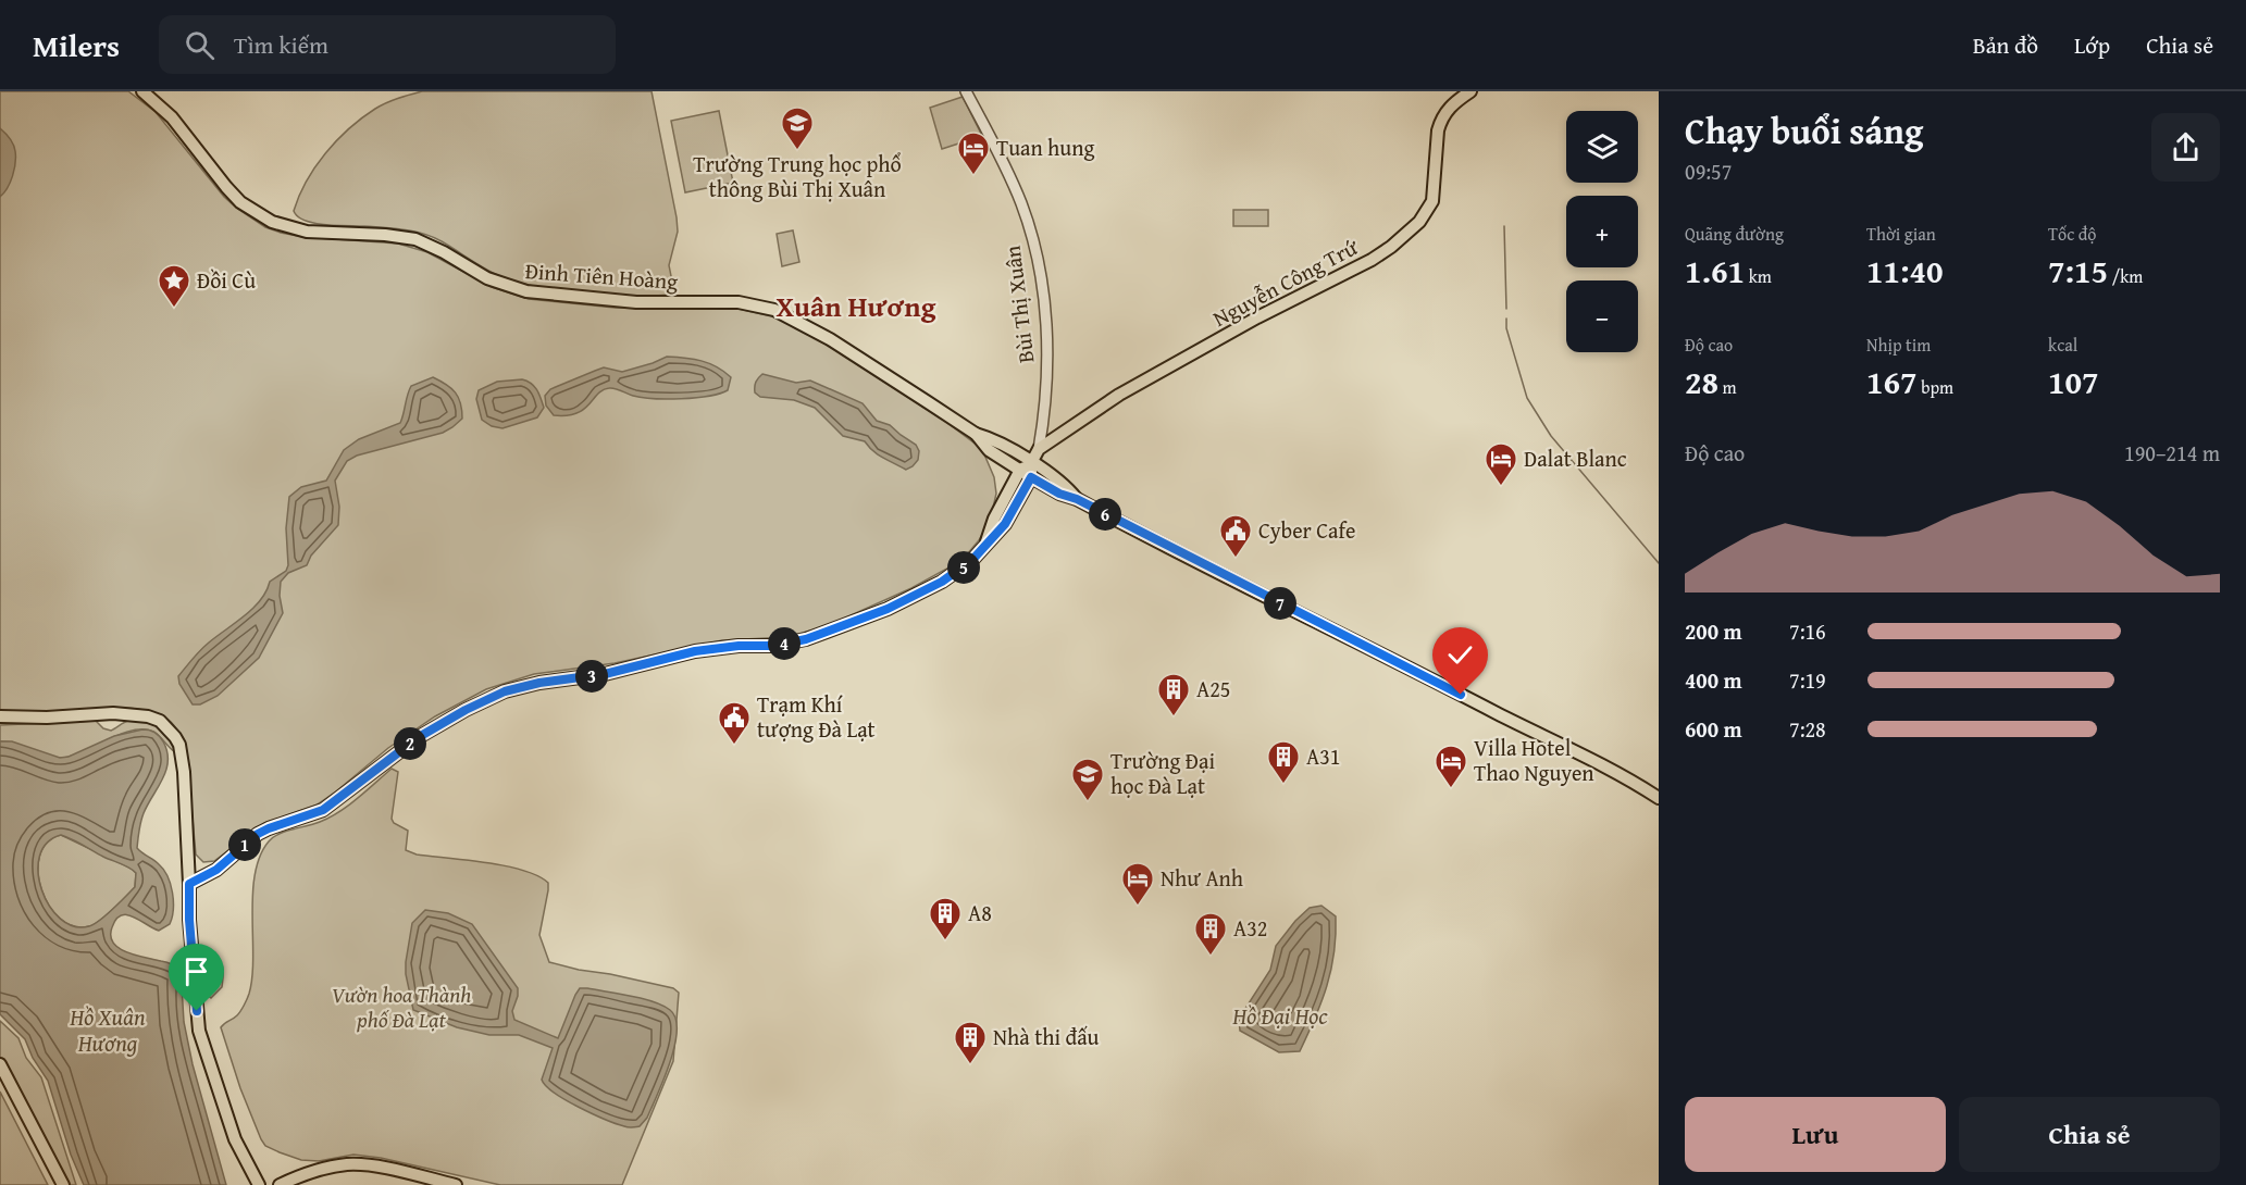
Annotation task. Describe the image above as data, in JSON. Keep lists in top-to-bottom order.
{
  "streets": {
    "main road": ["Đinh Tiên Hoàng", "Nguyễn Công Trứ"],
    "street": ["Bùi Thị Xuân"]
  },
  "crossings": [
    ["Nguyễn Công Trứ", "Bùi Thị Xuân"]
  ],
  "districts": ["Xuân Hương"],
  "water": ["Hồ Đại Học", "Hồ Xuân Hương"],
  "parks": ["Vườn hoa Thành phố Đà Lạt"],
  "places": {
    "school or university": ["Trường Trung học phổ thông Bùi Thị Xuân", "Trường Đại học Đà Lạt"],
    "hotel": [
      "Tuan hung",
      "Dalat Blanc",
      "Villa Hotel Thao Nguyen",
      "Như Anh"
    ],
    "place": ["Đồi Cù"],
    "public building": ["Cyber Cafe", "Trạm Khí tượng Đà Lạt"],
    "building": [
      "A25",
      "A31",
      "A8",
      "A32",
      "Nhà thi đấu"
    ]
  },
  "page": {
    "header": "Milers",
    "search": "Tìm kiếm",
    "nav": ["Bản đồ", "Lớp", "Chia sẻ"],
    "heading": ["Chạy buổi sáng", "09:57"],
    "map_buttons": ["+", "−"],
    "stats": [
      ["Quãng đường", "1.61 km"],
      ["Thời gian", "11:40"],
      ["Tốc độ", "7:15 /km"],
      ["Độ cao", "28 m"],
      ["Nhịp tim", "167 bpm"],
      ["kcal", "107"]
    ],
    "chart": ["Độ cao", "190–214 m"],
    "pins": [
      "6",
      "5",
      "7",
      "4",
      "3",
      "2",
      "1"
    ],
    "list": [
      {
        "name": "200 m",
        "note": "7:16"
      },
      {
        "name": "400 m",
        "note": "7:19"
      },
      {
        "name": "600 m",
        "note": "7:28"
      }
    ],
    "buttons": ["Lưu", "Chia sẻ"]
  }
}
